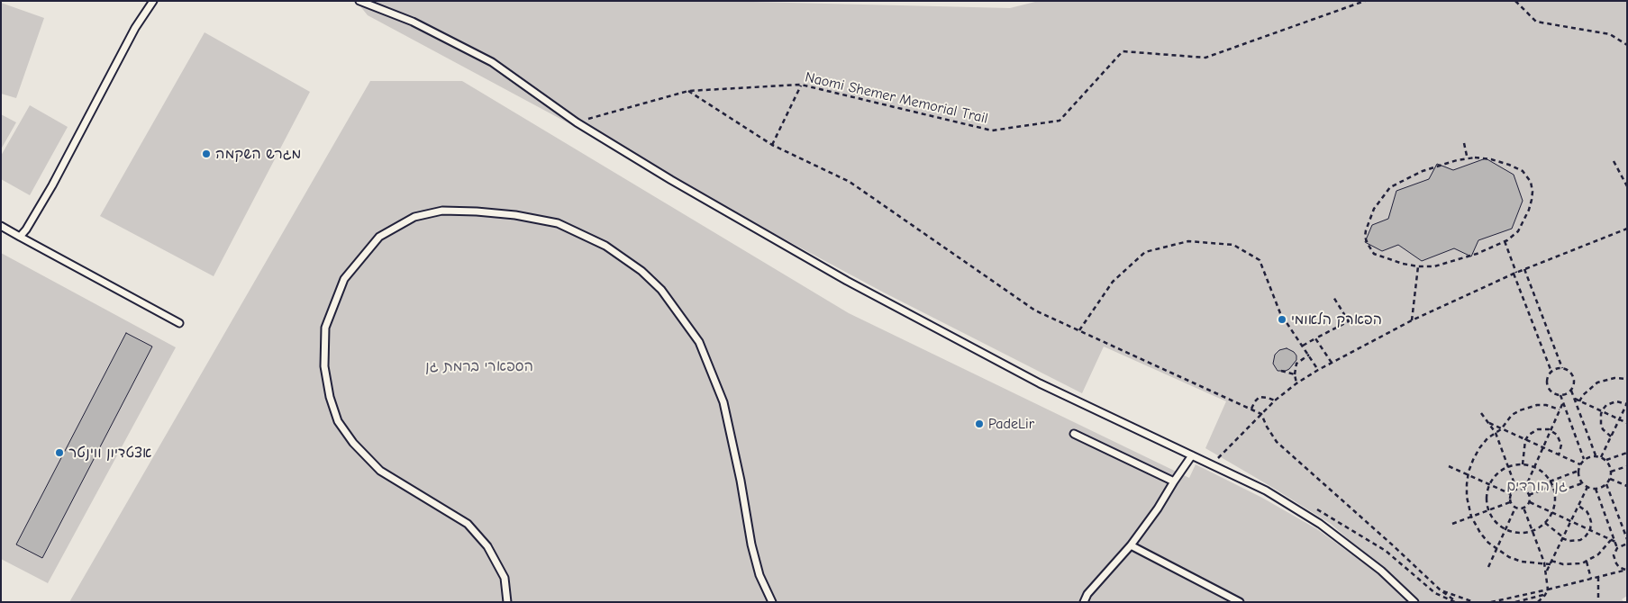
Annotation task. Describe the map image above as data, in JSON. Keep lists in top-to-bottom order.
{
  "streets": {
    "path": ["Naomi Shemer Memorial Trail"]
  },
  "parks": ["הספארי ברמת גן", "גן הורדים"],
  "places": [
    "מגרש השקמה",
    "הפארק הלאומי",
    "PadeLir",
    "אצטדיון ווינטר"
  ]
}
